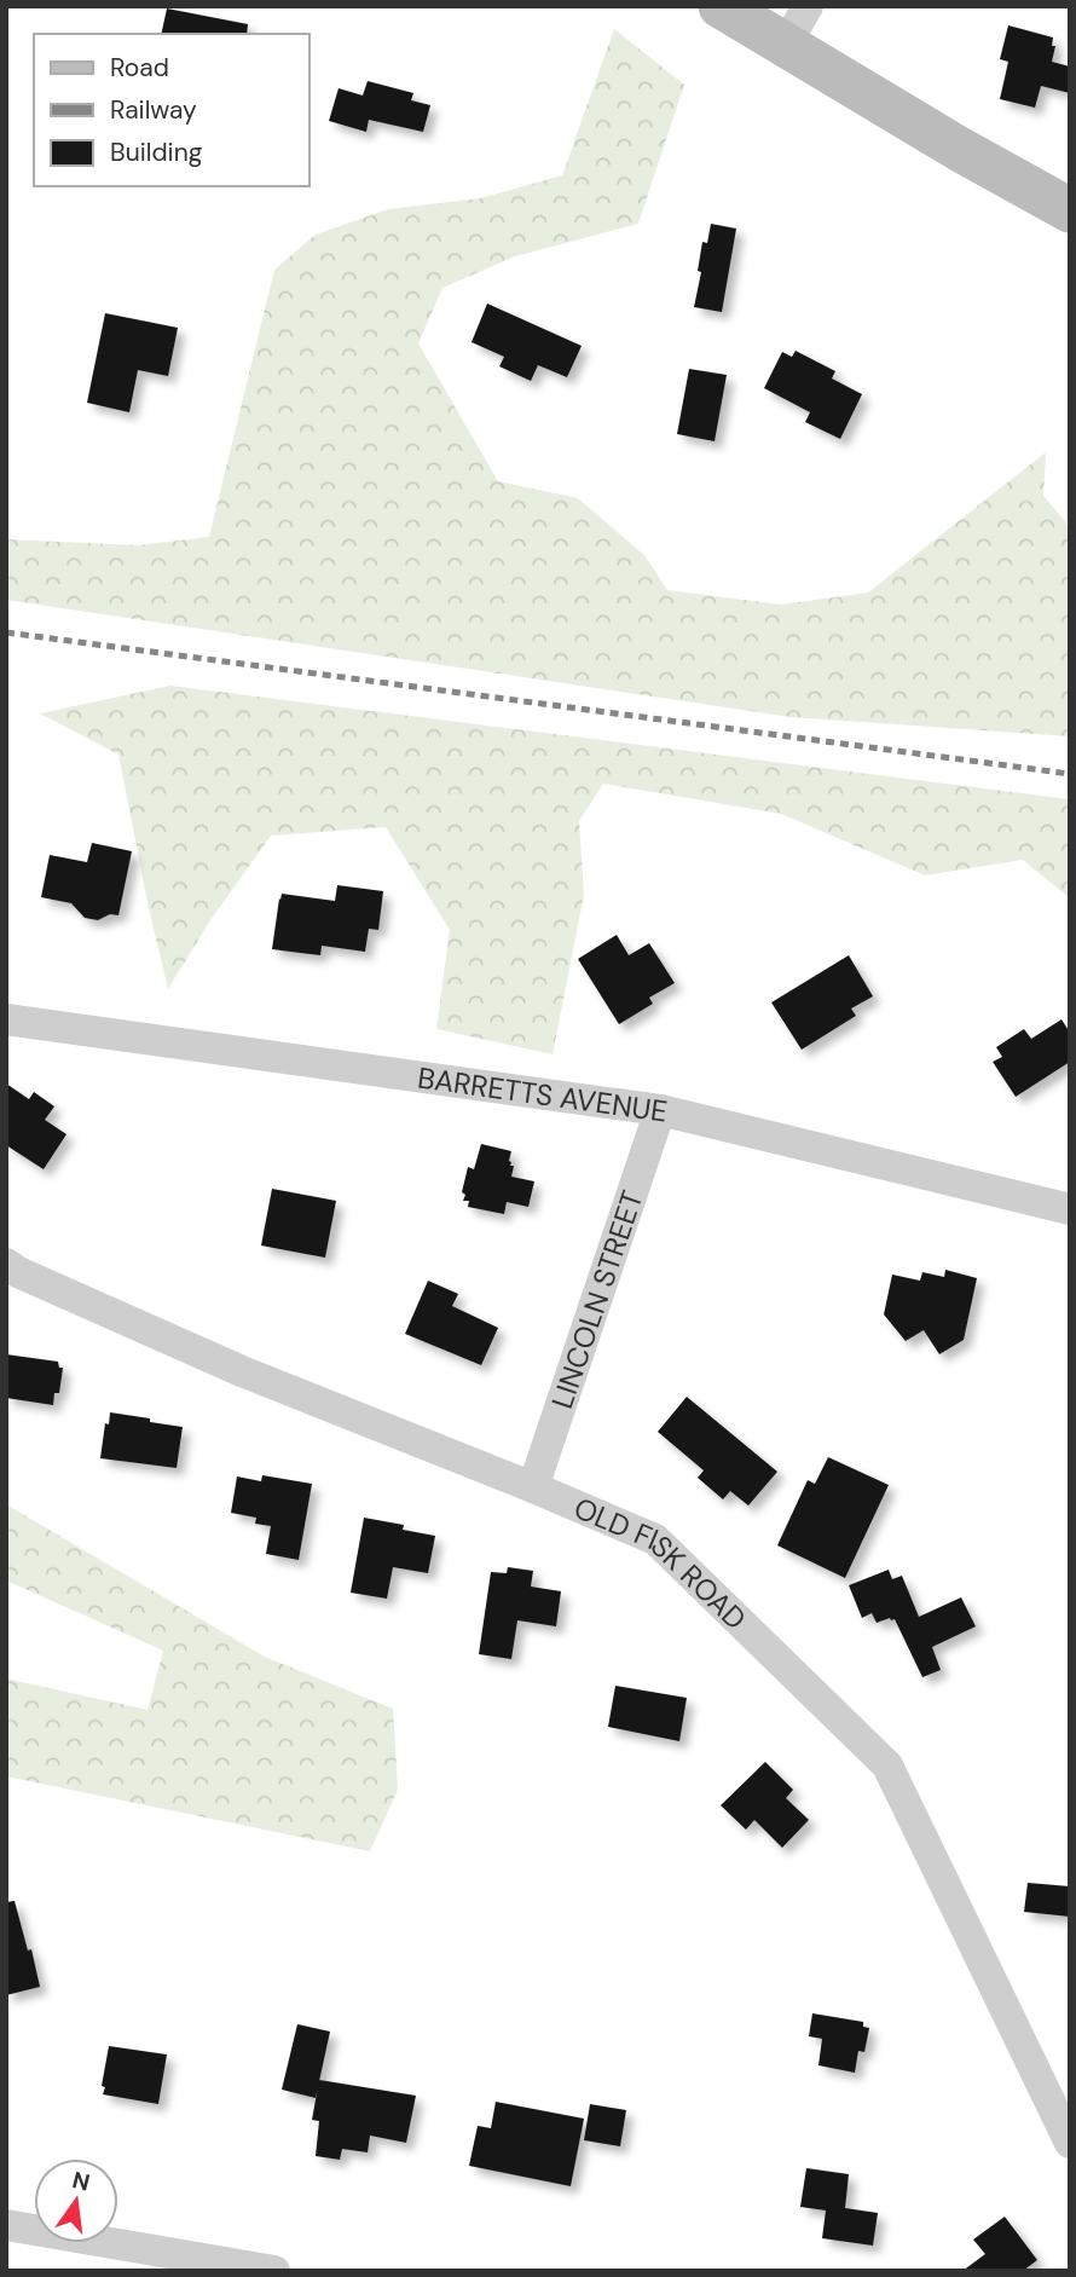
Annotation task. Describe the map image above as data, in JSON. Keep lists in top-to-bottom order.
{
  "streets": {
    "street": ["BARRETTS AVENUE", "LINCOLN STREET", "OLD FISK ROAD"]
  },
  "crossings": [
    ["BARRETTS AVENUE", "LINCOLN STREET"],
    ["LINCOLN STREET", "OLD FISK ROAD"]
  ],
  "legend": ["Road", "Railway", "Building"],
  "north": "top"
}
